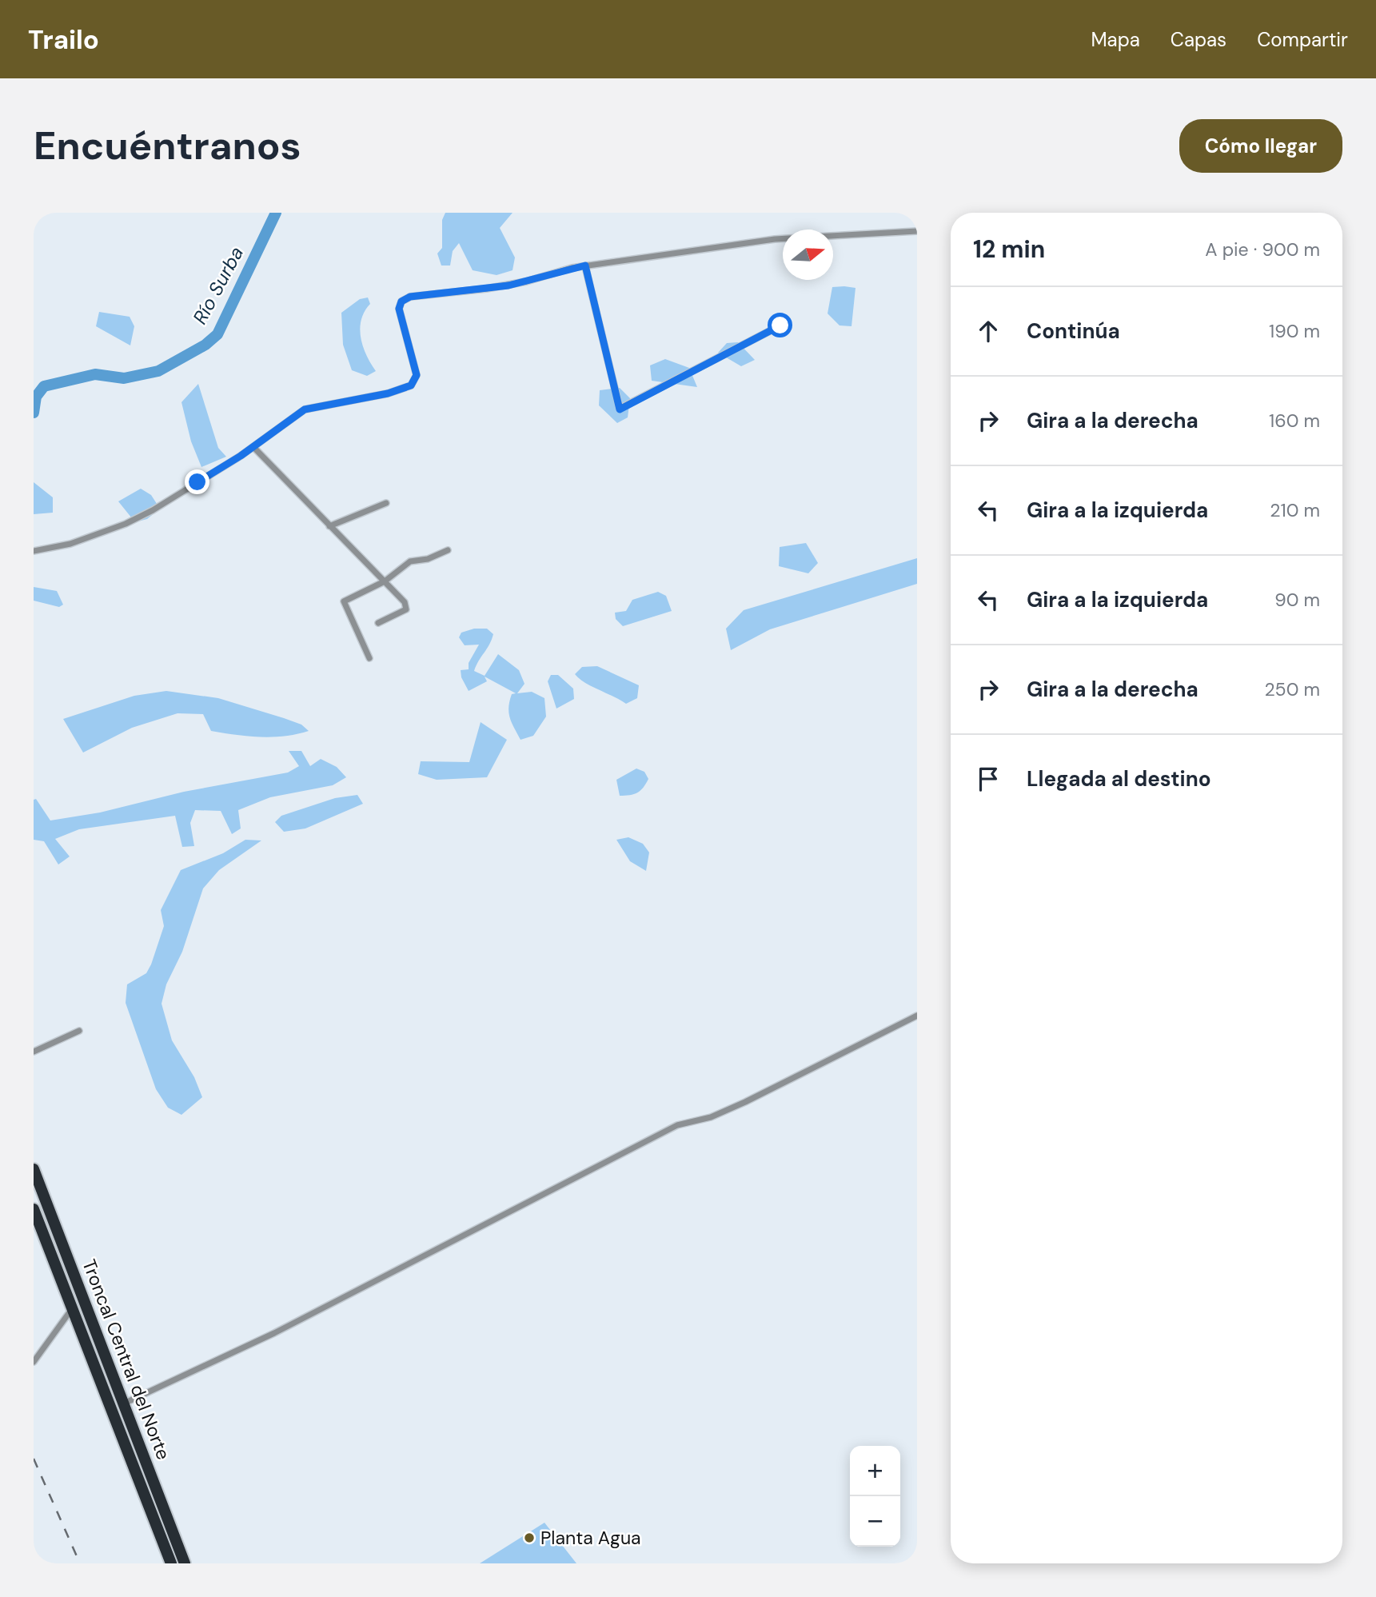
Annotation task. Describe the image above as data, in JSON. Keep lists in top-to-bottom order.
{
  "streets": {
    "highway": ["Troncal Central del Norte"]
  },
  "water": ["Río Surba"],
  "places": ["Planta Agua"],
  "north": "right",
  "page": {
    "header": "Trailo",
    "nav": ["Mapa", "Capas", "Compartir"],
    "buttons": "Cómo llegar",
    "title": "Encuéntranos",
    "heading": ["12 min", "A pie · 900 m"],
    "list": [
      ["Continúa", "190 m"],
      ["Gira a la derecha", "160 m"],
      ["Gira a la izquierda", "210 m"],
      ["Gira a la izquierda", "90 m"],
      ["Gira a la derecha", "250 m"],
      "Llegada al destino"
    ],
    "map_buttons": ["+", "−"]
  }
}
